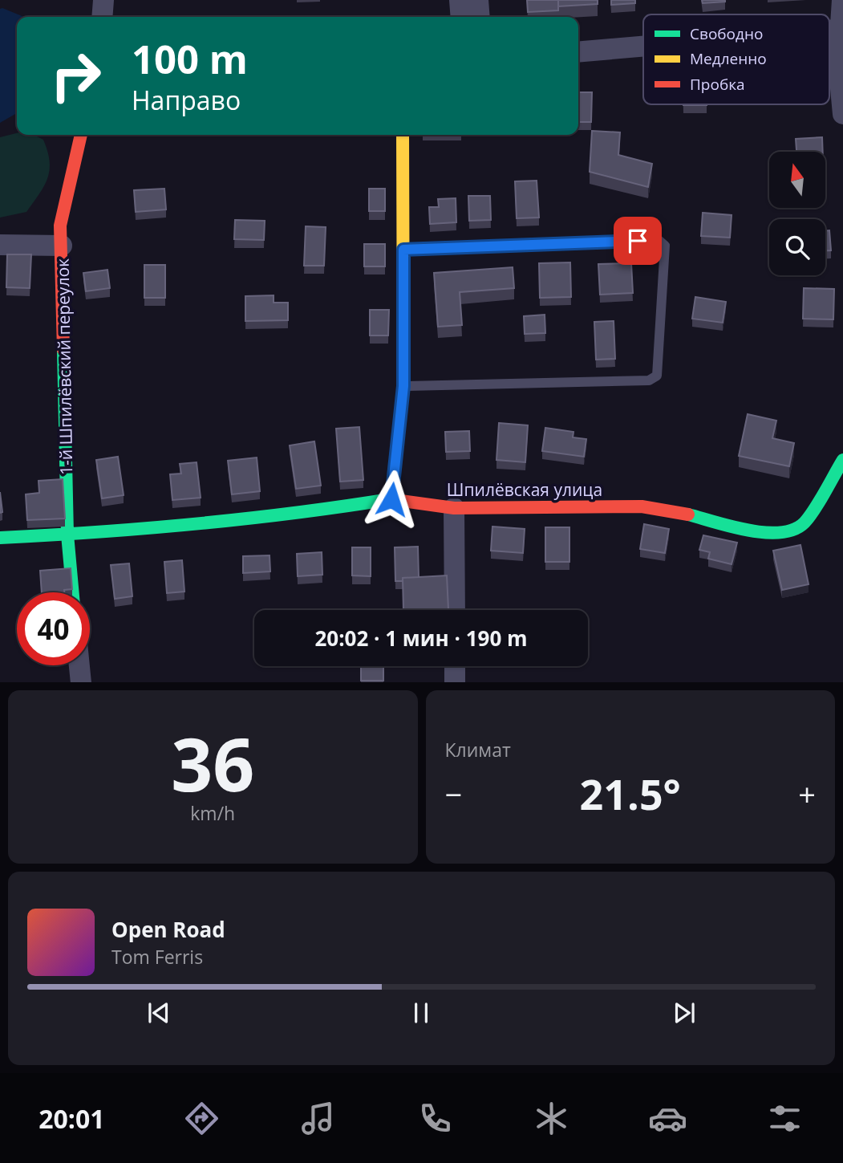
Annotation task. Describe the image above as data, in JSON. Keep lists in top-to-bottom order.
{
  "streets": {
    "street": ["1-й Шпилёвский переулок", "Шпилёвская улица"]
  },
  "crossings": [
    ["1-й Шпилёвский переулок", "Шпилёвская улица"]
  ],
  "legend": ["Свободно", "Медленно", "Пробка"],
  "north": "top",
  "page": {
    "turn": ["100 m", "Направо"],
    "limit": "40",
    "trip": "20:02 · 1 мин · 190 m",
    "tile": [
      ["36", "km/h"],
      "Климат"
    ],
    "heat": ["−", "21.5°", "+"],
    "song": ["Open Road", "Tom Ferris"],
    "tabs": "20:01"
  }
}
